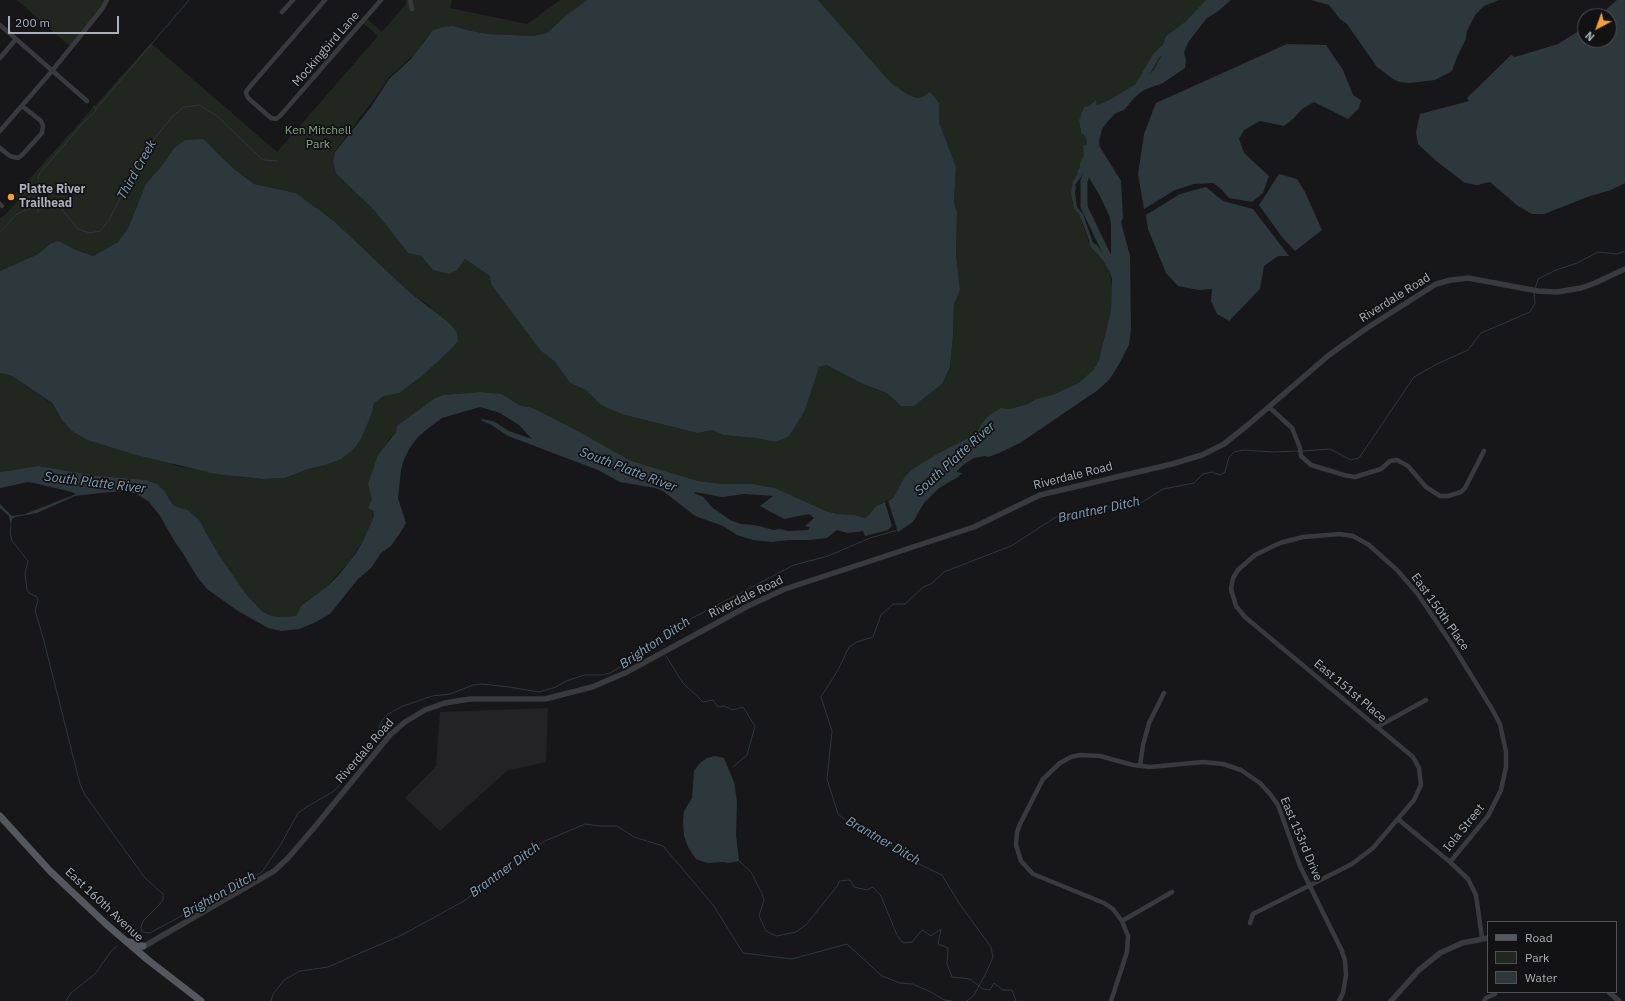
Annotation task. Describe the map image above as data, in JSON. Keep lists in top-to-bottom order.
{
  "streets": {
    "main road": ["East 160th Avenue"],
    "street": [
      "Mockingbird Lane",
      "Riverdale Road",
      "East 150th Place",
      "East 151st Place",
      "Iola Street",
      "East 153rd Drive"
    ]
  },
  "crossings": [
    ["Riverdale Road", "East 160th Avenue"],
    ["East 150th Place", "East 151st Place"],
    ["East 150th Place", "Iola Street"],
    ["East 151st Place", "East 153rd Drive"]
  ],
  "water": [
    "Third Creek",
    "South Platte River",
    "Brantner Ditch",
    "Brighton Ditch"
  ],
  "parks": ["Ken Mitchell Park"],
  "places": ["Platte River Trailhead"],
  "legend": ["Road", "Park", "Water"],
  "scale_bar": "200 m",
  "north": "bottom left"
}
